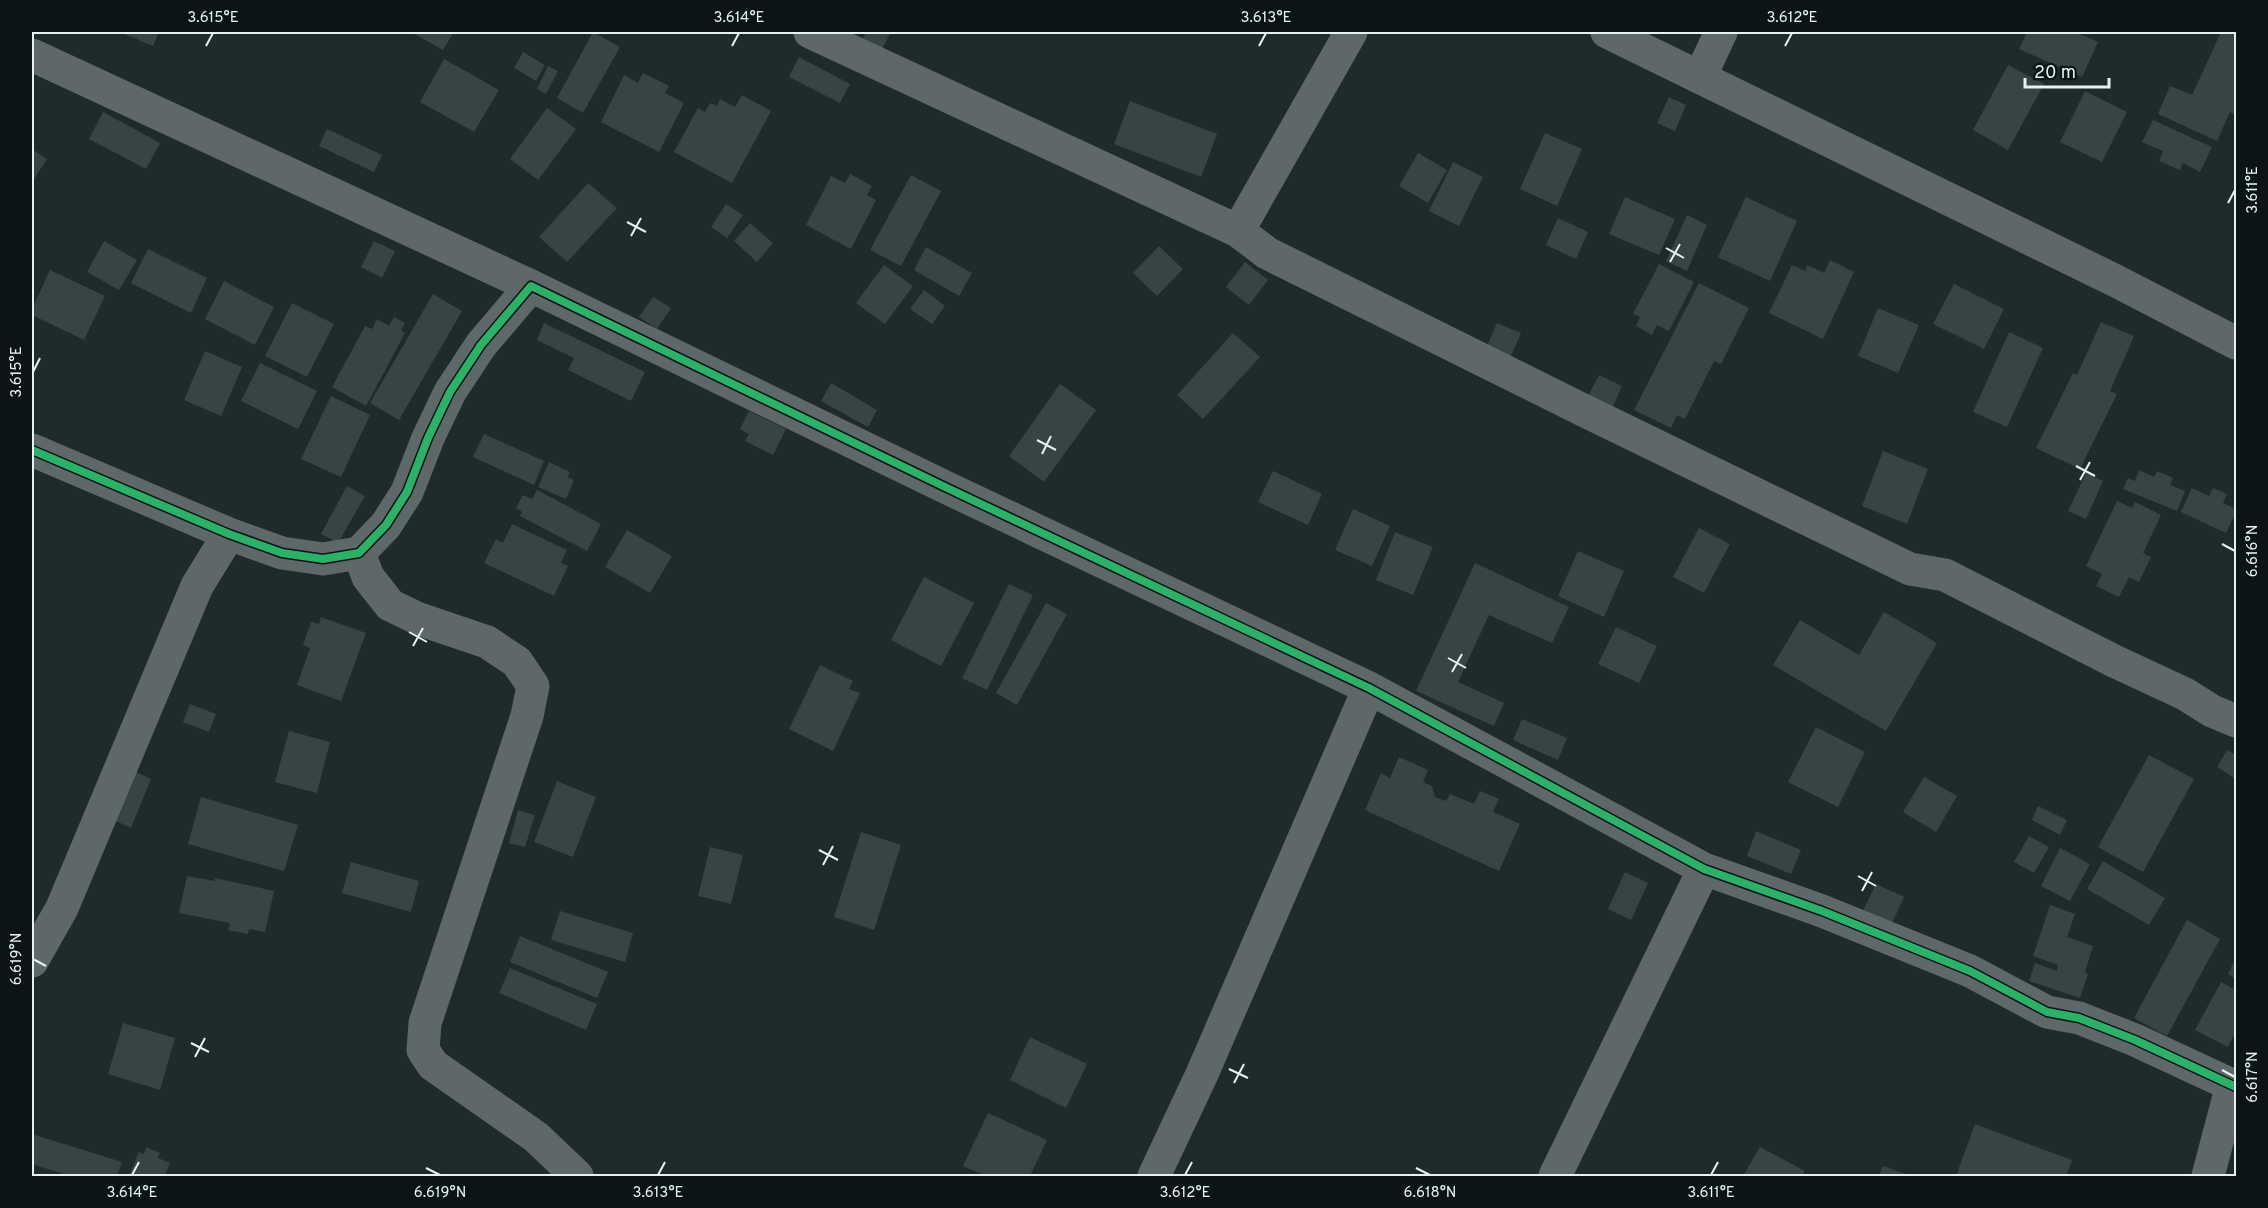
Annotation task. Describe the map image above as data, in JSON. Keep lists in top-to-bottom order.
{
  "scale_bar": "20 m",
  "coordinates": [
    "3.615°E",
    "3.614°E",
    "3.613°E",
    "3.612°E",
    "3.611°E",
    "6.616°N",
    "6.619°N",
    "6.617°N",
    "6.618°N"
  ]
}
